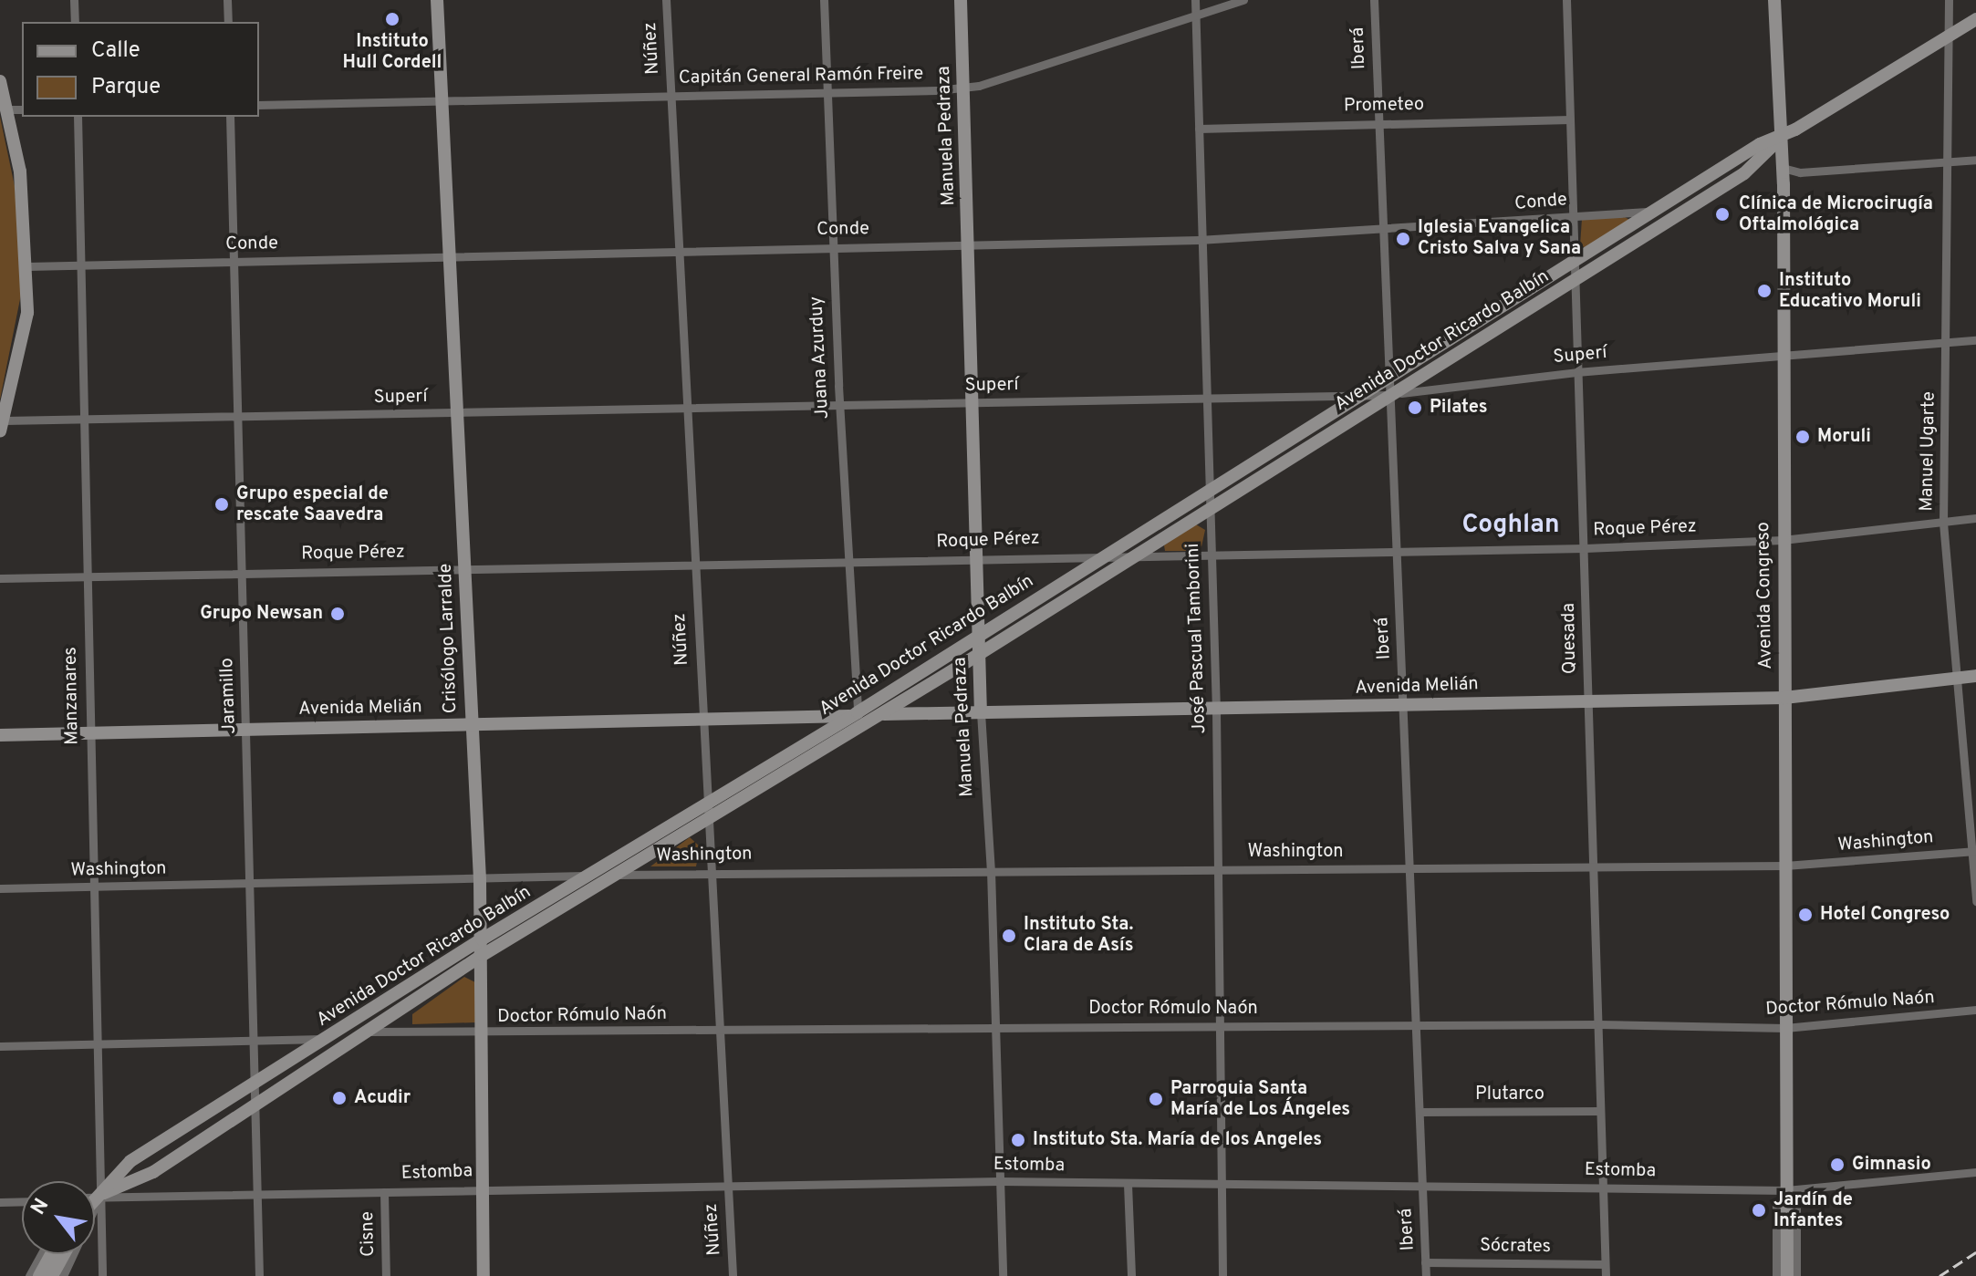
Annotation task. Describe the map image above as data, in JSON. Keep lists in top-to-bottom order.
{
  "streets": {
    "main road": [
      "Manuela Pedraza",
      "Avenida Doctor Ricardo Balbín",
      "Avenida Congreso",
      "Crisólogo Larralde",
      "Avenida Melián"
    ],
    "street": [
      "Núñez",
      "Iberá",
      "Capitán General Ramón Freire",
      "Prometeo",
      "Conde",
      "Superí",
      "Juana Azurduy",
      "Manuel Ugarte",
      "Roque Pérez",
      "José Pascual Tamborini",
      "Quesada",
      "Manzanares",
      "Jaramillo",
      "Washington",
      "Doctor Rómulo Naón",
      "Plutarco",
      "Estomba",
      "Cisne",
      "Sócrates"
    ]
  },
  "crossings": [
    ["Núñez", "Capitán General Ramón Freire"],
    ["Núñez", "Conde"],
    ["Núñez", "Avenida Doctor Ricardo Balbín"],
    ["Núñez", "Superí"],
    ["Núñez", "Roque Pérez"],
    ["Núñez", "Avenida Melián"],
    ["Núñez", "Washington"],
    ["Núñez", "Doctor Rómulo Naón"],
    ["Núñez", "Estomba"],
    ["Iberá", "Prometeo"],
    ["Iberá", "Conde"],
    ["Iberá", "Avenida Doctor Ricardo Balbín"],
    ["Iberá", "Superí"],
    ["Iberá", "Roque Pérez"],
    ["Iberá", "Avenida Melián"],
    ["Iberá", "Washington"],
    ["Iberá", "Doctor Rómulo Naón"],
    ["Iberá", "Plutarco"],
    ["Iberá", "Estomba"],
    ["Iberá", "Sócrates"],
    ["Capitán General Ramón Freire", "Manuela Pedraza"],
    ["Capitán General Ramón Freire", "Juana Azurduy"],
    ["Capitán General Ramón Freire", "Crisólogo Larralde"],
    ["Capitán General Ramón Freire", "José Pascual Tamborini"],
    ["Prometeo", "José Pascual Tamborini"],
    ["Prometeo", "Quesada"],
    ["Manuela Pedraza", "Conde"],
    ["Manuela Pedraza", "Avenida Doctor Ricardo Balbín"],
    ["Manuela Pedraza", "Superí"],
    ["Manuela Pedraza", "Roque Pérez"],
    ["Manuela Pedraza", "Avenida Melián"],
    ["Manuela Pedraza", "Washington"],
    ["Manuela Pedraza", "Doctor Rómulo Naón"],
    ["Manuela Pedraza", "Estomba"],
    ["Conde", "Avenida Doctor Ricardo Balbín"],
    ["Conde", "Juana Azurduy"],
    ["Conde", "Crisólogo Larralde"],
    ["Conde", "José Pascual Tamborini"],
    ["Conde", "Quesada"],
    ["Conde", "Manzanares"],
    ["Conde", "Jaramillo"],
    ["Avenida Doctor Ricardo Balbín", "Superí"],
    ["Avenida Doctor Ricardo Balbín", "Juana Azurduy"],
    ["Avenida Doctor Ricardo Balbín", "Manuel Ugarte"],
    ["Avenida Doctor Ricardo Balbín", "Roque Pérez"],
    ["Avenida Doctor Ricardo Balbín", "Avenida Congreso"],
    ["Avenida Doctor Ricardo Balbín", "Crisólogo Larralde"],
    ["Avenida Doctor Ricardo Balbín", "José Pascual Tamborini"],
    ["Avenida Doctor Ricardo Balbín", "Quesada"],
    ["Avenida Doctor Ricardo Balbín", "Avenida Melián"],
    ["Avenida Doctor Ricardo Balbín", "Manzanares"],
    ["Avenida Doctor Ricardo Balbín", "Jaramillo"],
    ["Avenida Doctor Ricardo Balbín", "Washington"],
    ["Avenida Doctor Ricardo Balbín", "Doctor Rómulo Naón"],
    ["Avenida Doctor Ricardo Balbín", "Estomba"],
    ["Superí", "Juana Azurduy"],
    ["Superí", "Manuel Ugarte"],
    ["Superí", "Avenida Congreso"],
    ["Superí", "Crisólogo Larralde"],
    ["Superí", "José Pascual Tamborini"],
    ["Superí", "Quesada"],
    ["Superí", "Manzanares"],
    ["Superí", "Jaramillo"],
    ["Juana Azurduy", "Roque Pérez"],
    ["Juana Azurduy", "Avenida Melián"],
    ["Manuel Ugarte", "Roque Pérez"],
    ["Manuel Ugarte", "Avenida Melián"],
    ["Manuel Ugarte", "Washington"],
    ["Roque Pérez", "Avenida Congreso"],
    ["Roque Pérez", "Crisólogo Larralde"],
    ["Roque Pérez", "José Pascual Tamborini"],
    ["Roque Pérez", "Quesada"],
    ["Roque Pérez", "Manzanares"],
    ["Roque Pérez", "Jaramillo"],
    ["Avenida Congreso", "Avenida Melián"],
    ["Avenida Congreso", "Washington"],
    ["Avenida Congreso", "Doctor Rómulo Naón"],
    ["Avenida Congreso", "Estomba"],
    ["Crisólogo Larralde", "Avenida Melián"],
    ["Crisólogo Larralde", "Washington"],
    ["Crisólogo Larralde", "Doctor Rómulo Naón"],
    ["Crisólogo Larralde", "Estomba"],
    ["José Pascual Tamborini", "Avenida Melián"],
    ["José Pascual Tamborini", "Washington"],
    ["José Pascual Tamborini", "Doctor Rómulo Naón"],
    ["José Pascual Tamborini", "Estomba"],
    ["Quesada", "Avenida Melián"],
    ["Quesada", "Washington"],
    ["Quesada", "Doctor Rómulo Naón"],
    ["Quesada", "Plutarco"],
    ["Quesada", "Estomba"],
    ["Quesada", "Sócrates"],
    ["Avenida Melián", "Manzanares"],
    ["Avenida Melián", "Jaramillo"],
    ["Manzanares", "Washington"],
    ["Manzanares", "Estomba"],
    ["Jaramillo", "Washington"],
    ["Jaramillo", "Estomba"],
    ["Estomba", "Cisne"]
  ],
  "districts": ["Coghlan"],
  "places": [
    "Instituto Hull Cordell",
    "Clínica de Microcirugía Oftalmológica",
    "Iglesia Evangelica Cristo Salva y Sana",
    "Instituto Educativo Moruli",
    "Pilates",
    "Moruli",
    "Grupo especial de rescate Saavedra",
    "Grupo Newsan",
    "Hotel Congreso",
    "Instituto Sta. Clara de Asís",
    "Acudir",
    "Parroquia Santa María de Los Ángeles",
    "Instituto Sta. María de los Angeles",
    "Gimnasio",
    "Jardín de Infantes"
  ],
  "legend": ["Calle", "Parque"],
  "north": "top left"
}
